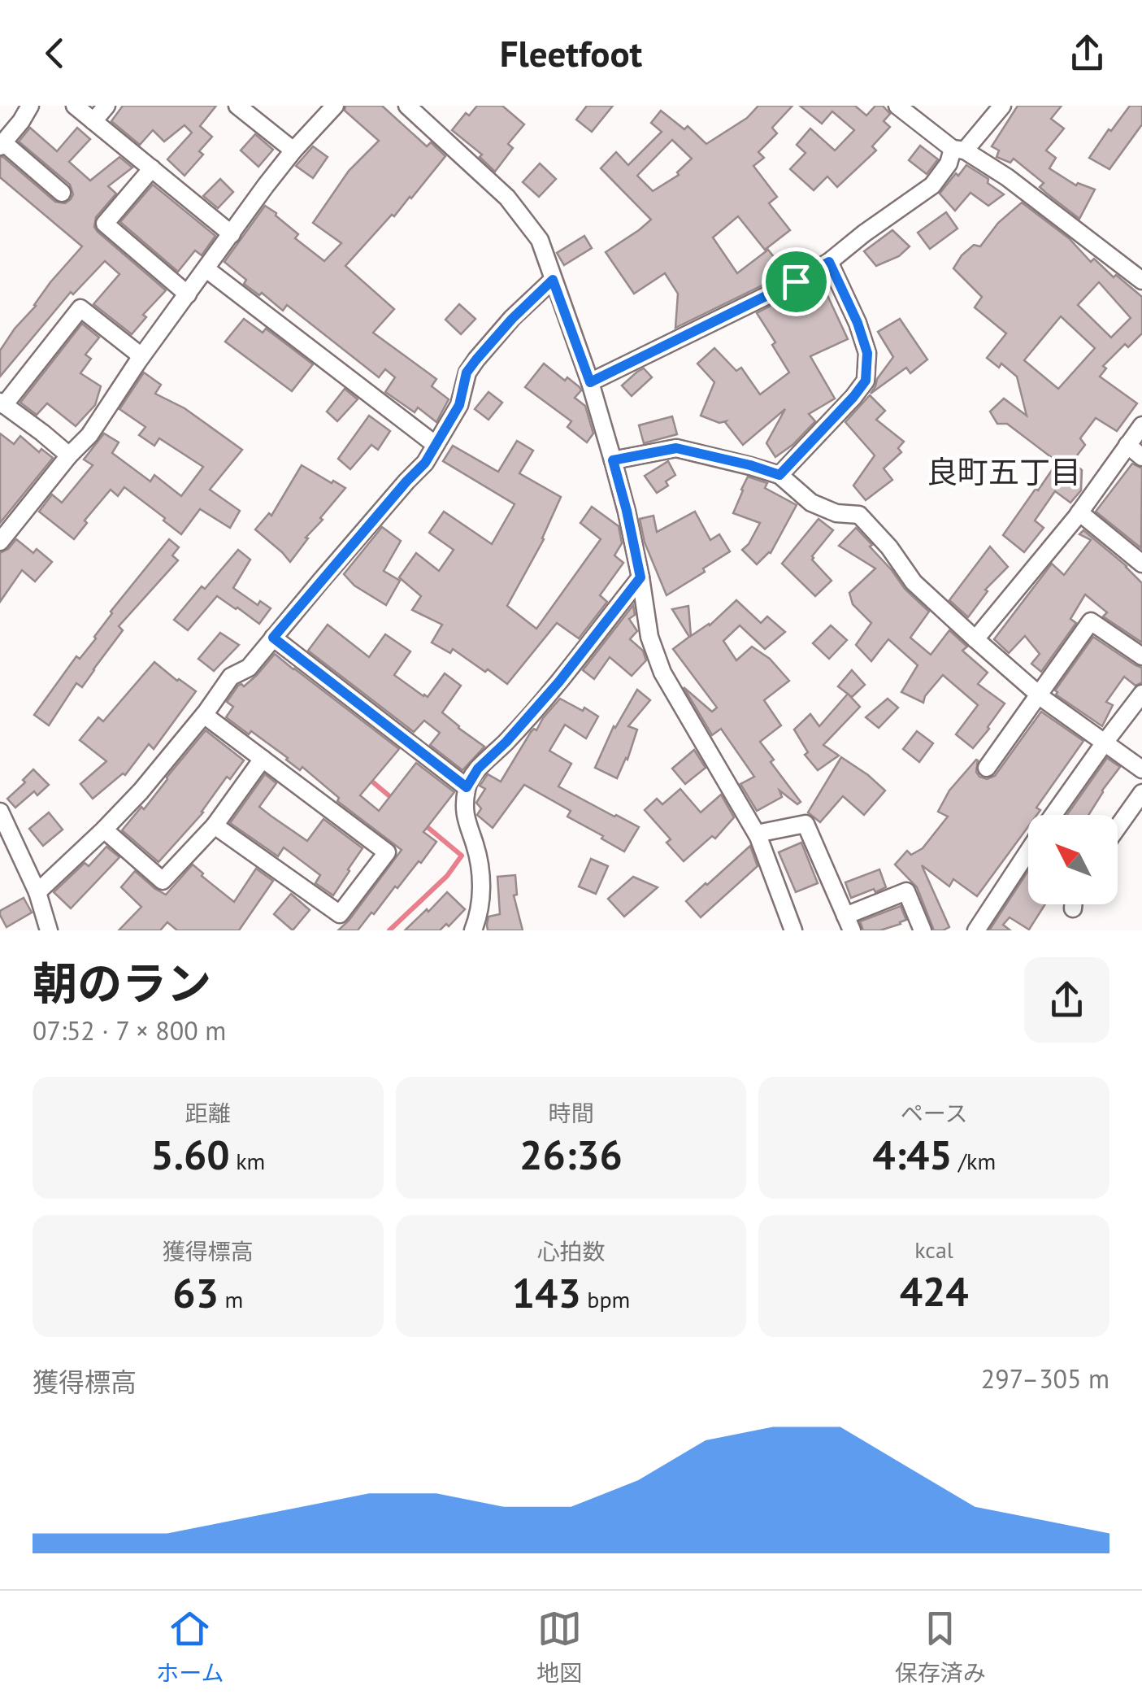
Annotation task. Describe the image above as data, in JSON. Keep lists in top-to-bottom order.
{
  "districts": ["良町五丁目"],
  "north": "top left",
  "page": {
    "header": "Fleetfoot",
    "heading": ["朝のラン", "07:52 · 7 × 800 m"],
    "stats": [
      ["距離", "5.60 km"],
      ["時間", "26:36"],
      ["ペース", "4:45 /km"],
      ["獲得標高", "63 m"],
      ["心拍数", "143 bpm"],
      ["kcal", "424"]
    ],
    "chart": ["獲得標高", "297–305 m"],
    "tabs": ["ホーム", "地図", "保存済み"]
  }
}
